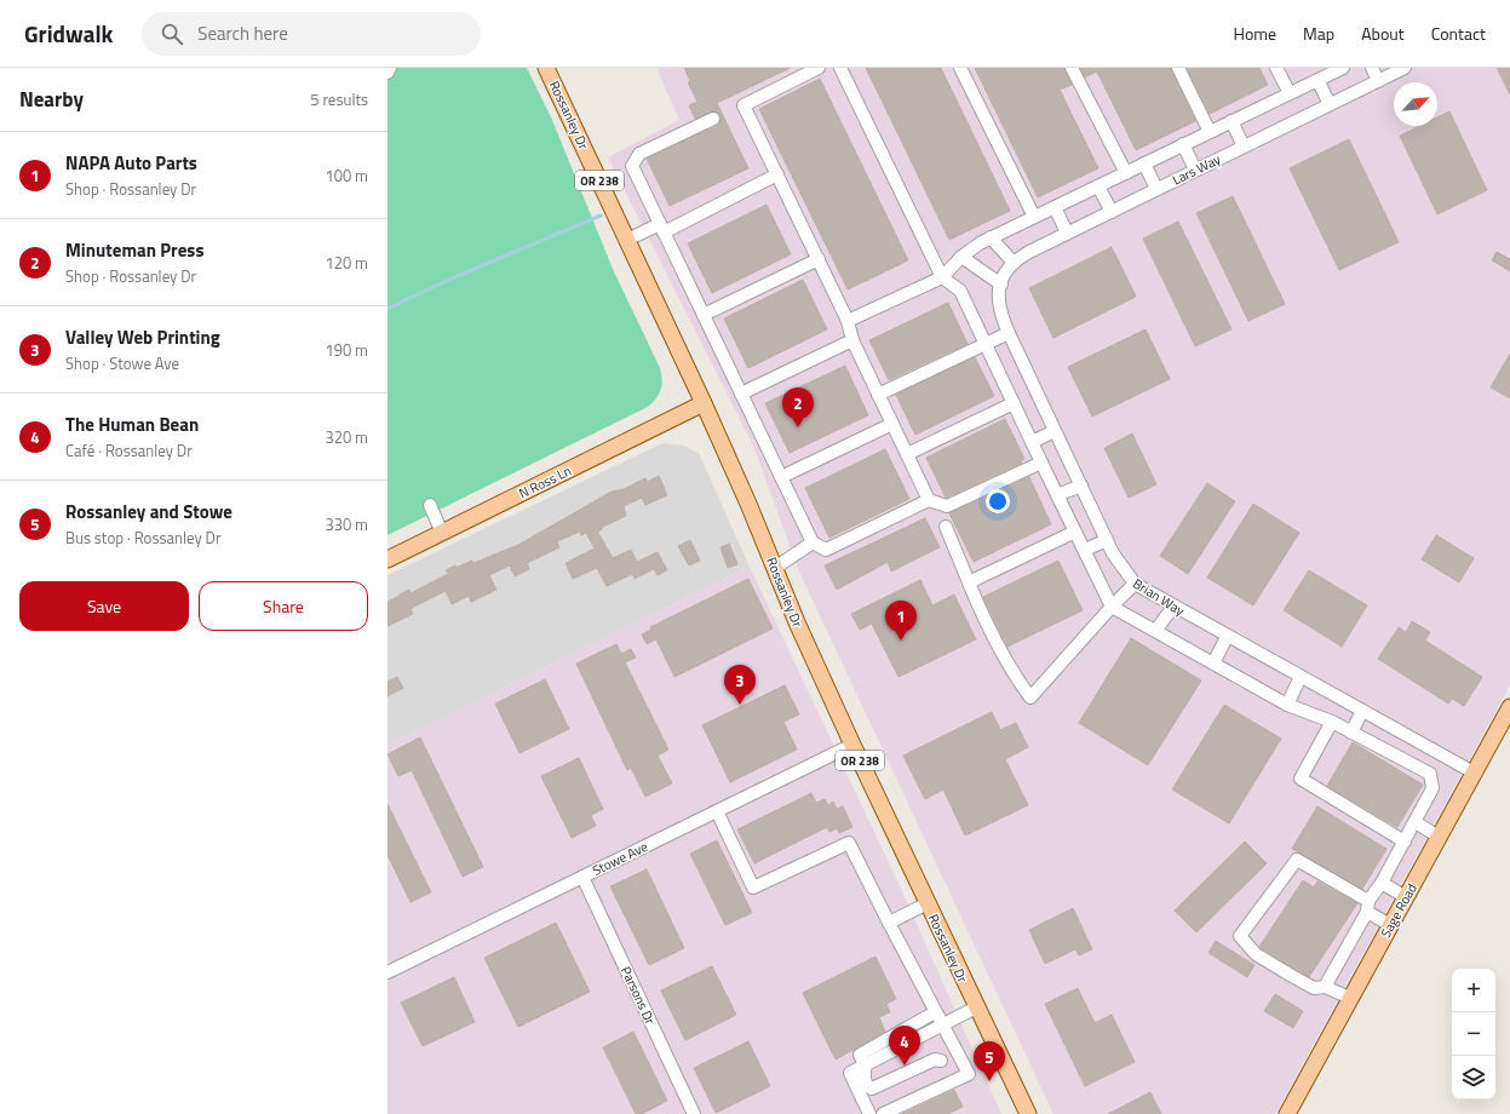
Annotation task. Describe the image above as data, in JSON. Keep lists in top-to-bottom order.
{
  "streets": {
    "main road": [
      "Rossanley Dr",
      "OR 238",
      "N Ross Ln",
      "Sage Road"
    ],
    "street": [
      "Lars Way",
      "Brian Way",
      "Stowe Ave",
      "Parsons Dr"
    ]
  },
  "crossings": [
    ["Rossanley Dr", "N Ross Ln"],
    ["Rossanley Dr", "Stowe Ave"],
    ["Lars Way", "Brian Way"],
    ["Brian Way", "Sage Road"],
    ["Stowe Ave", "Parsons Dr"]
  ],
  "north": "top right",
  "page": {
    "header": "Gridwalk",
    "search": "Search here",
    "nav": [
      "Home",
      "Map",
      "About",
      "Contact"
    ],
    "heading": ["Nearby", "5 results"],
    "list": [
      {
        "mark": "1",
        "name": "NAPA Auto Parts",
        "note": "Shop · Rossanley Dr",
        "value": "100 m"
      },
      {
        "mark": "2",
        "name": "Minuteman Press",
        "note": "Shop · Rossanley Dr",
        "value": "120 m"
      },
      {
        "mark": "3",
        "name": "Valley Web Printing",
        "note": "Shop · Stowe Ave",
        "value": "190 m"
      },
      {
        "mark": "4",
        "name": "The Human Bean",
        "note": "Café · Rossanley Dr",
        "value": "320 m"
      },
      {
        "mark": "5",
        "name": "Rossanley and Stowe",
        "note": "Bus stop · Rossanley Dr",
        "value": "330 m"
      }
    ],
    "pins": [
      "2",
      "1",
      "3",
      "4",
      "5"
    ],
    "buttons": ["Save", "Share"],
    "map_buttons": ["+", "−"]
  }
}
